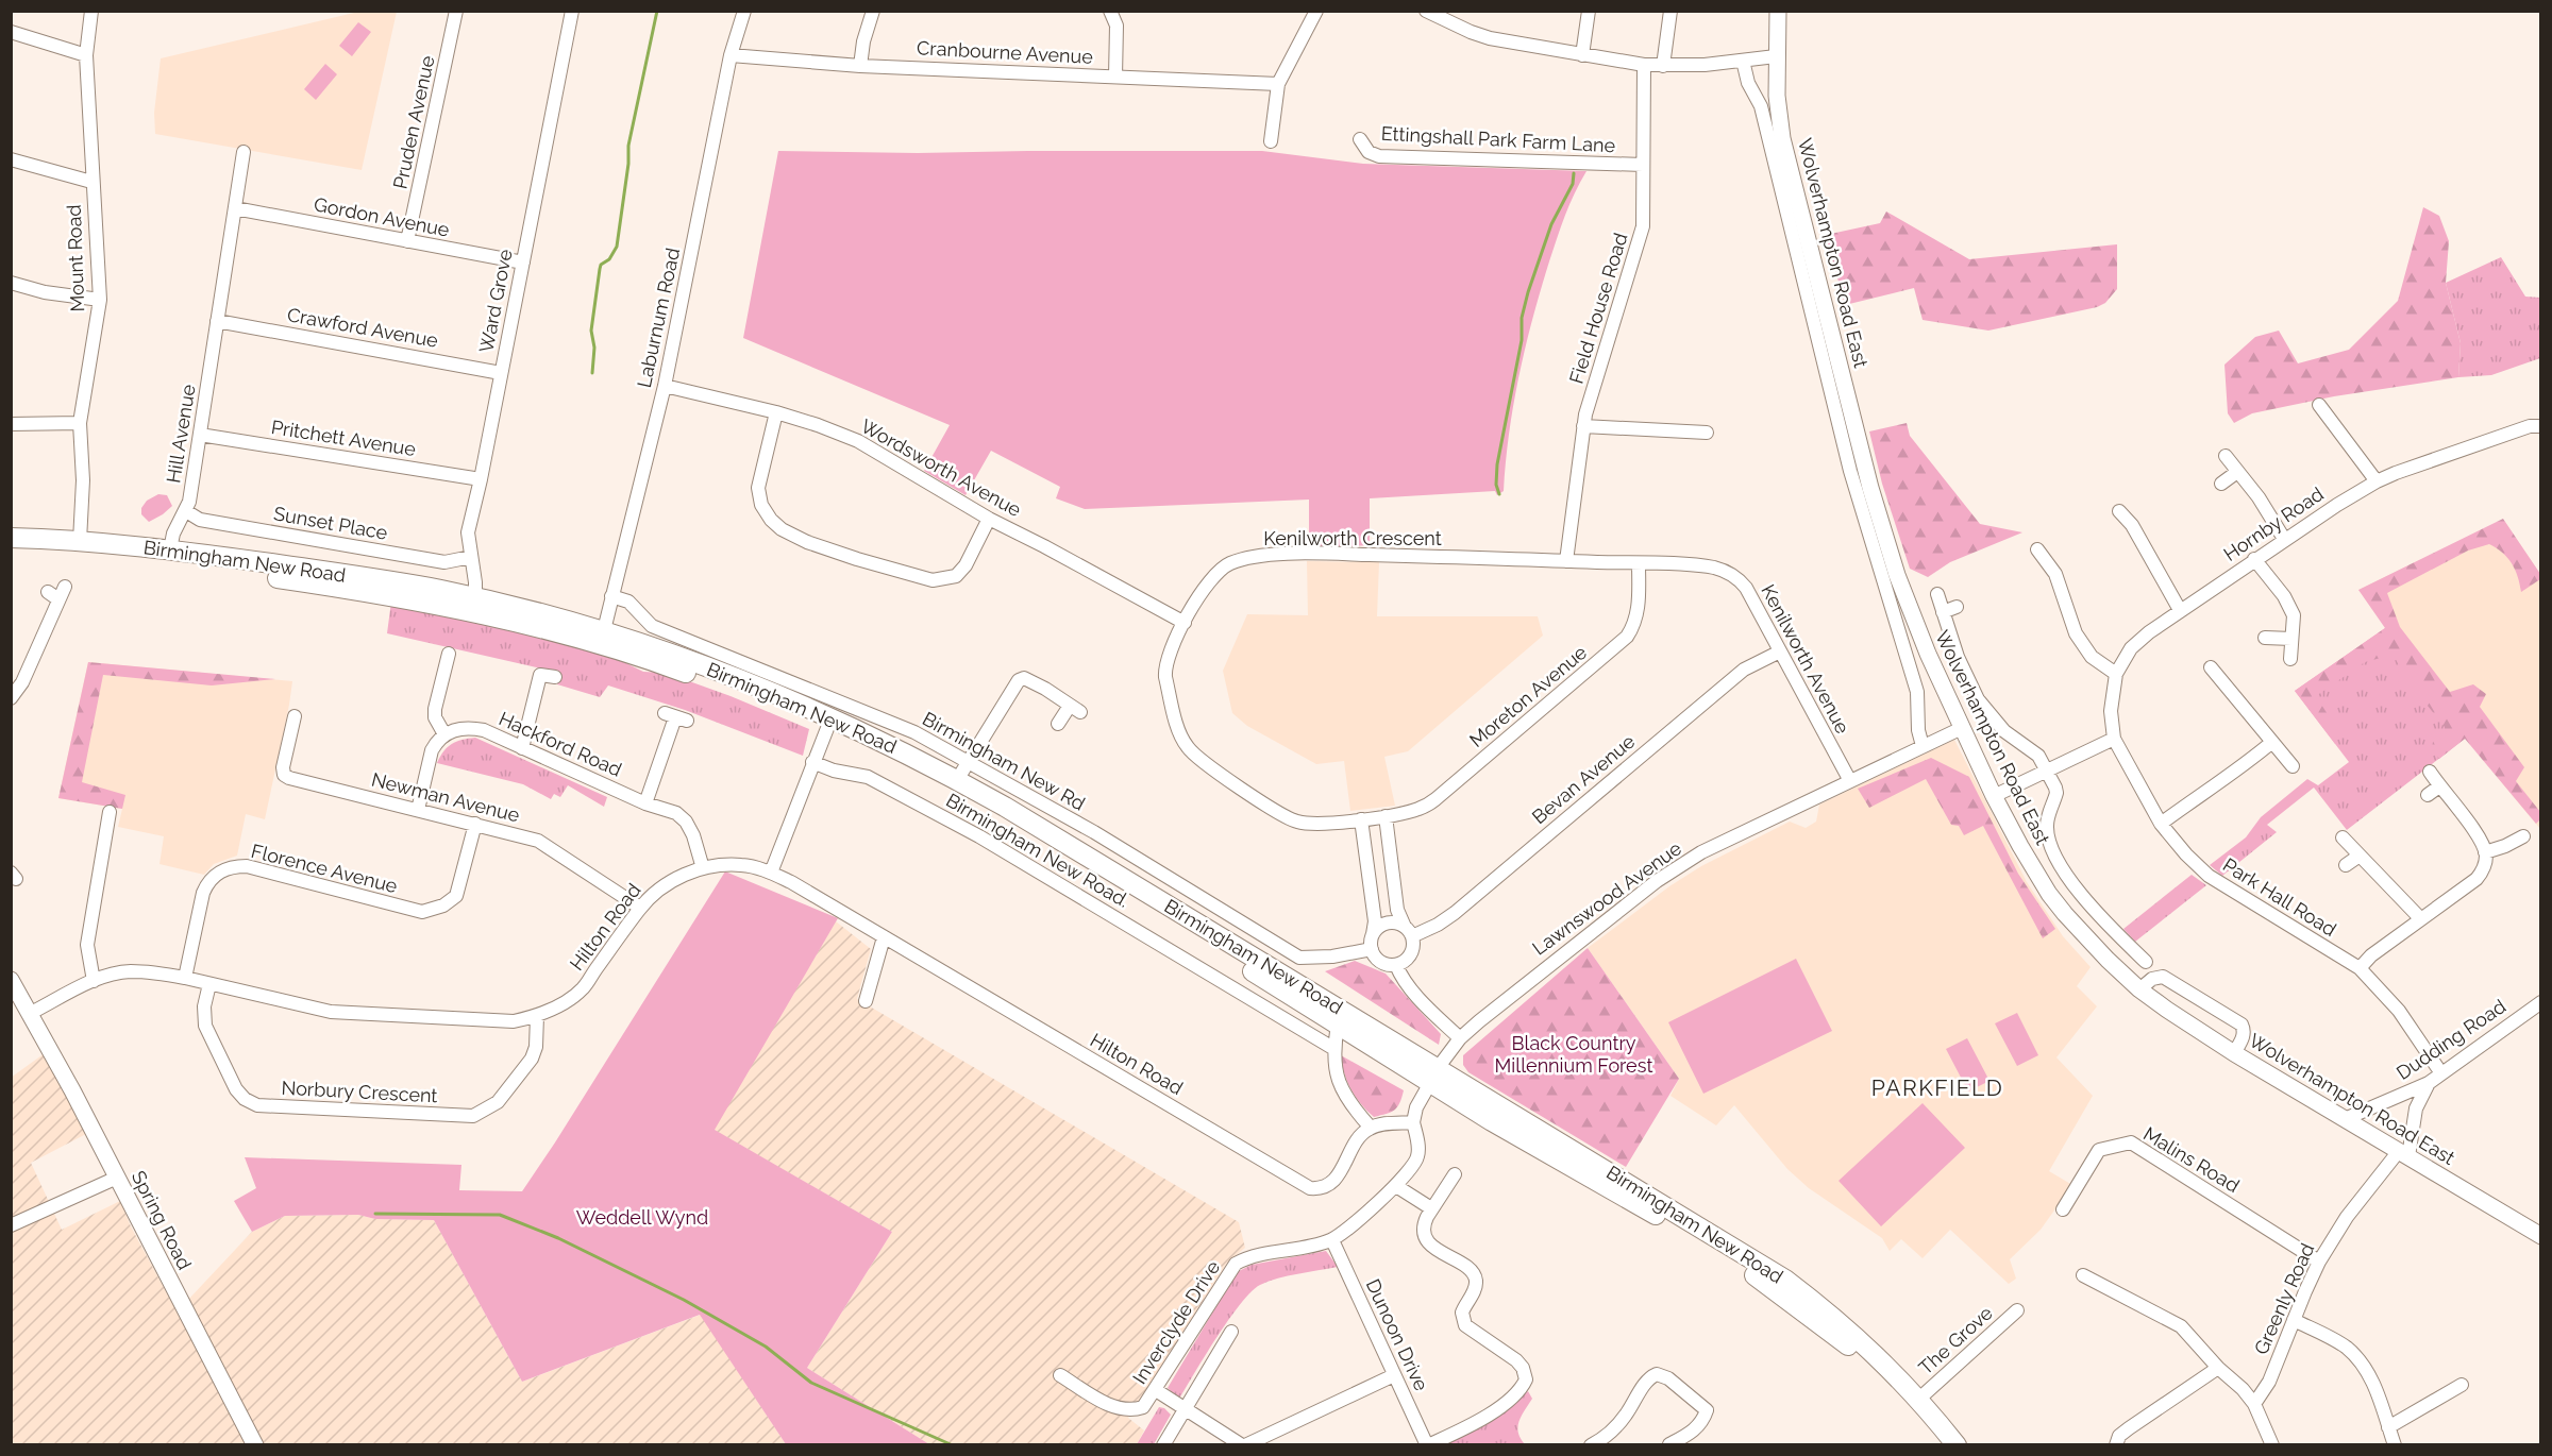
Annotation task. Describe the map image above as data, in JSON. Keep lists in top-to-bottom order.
{
  "streets": {
    "highway": ["Birmingham New Road"],
    "main road": ["Wolverhampton Road East", "Spring Road"],
    "street": [
      "Cranbourne Avenue",
      "Pruden Avenue",
      "Ettingshall Park Farm Lane",
      "Gordon Avenue",
      "Mount Road",
      "Ward Grove",
      "Field House Road",
      "Laburnum Road",
      "Crawford Avenue",
      "Hill Avenue",
      "Pritchett Avenue",
      "Wordsworth Avenue",
      "Sunset Place",
      "Hornby Road",
      "Kenilworth Crescent",
      "Kenilworth Avenue",
      "Moreton Avenue",
      "Hackford Road",
      "Birmingham New Rd",
      "Bevan Avenue",
      "Newman Avenue",
      "Birmingham New Road.",
      "Florence Avenue",
      "Park Hall Road",
      "Lawnswood Avenue",
      "Hilton Road",
      "Dudding Road",
      "Norbury Crescent",
      "Malins Road",
      "Greenly Road",
      "Inverclyde Drive",
      "Dunoon Drive",
      "The Grove"
    ]
  },
  "crossings": [
    ["Cranbourne Avenue", "Laburnum Road"],
    ["Pruden Avenue", "Gordon Avenue"],
    ["Ettingshall Park Farm Lane", "Field House Road"],
    ["Gordon Avenue", "Ward Grove"],
    ["Gordon Avenue", "Hill Avenue"],
    ["Wolverhampton Road East", "Lawnswood Avenue"],
    ["Wolverhampton Road East", "Dudding Road"],
    ["Wolverhampton Road East", "Greenly Road"],
    ["Mount Road", "Birmingham New Road"],
    ["Ward Grove", "Crawford Avenue"],
    ["Ward Grove", "Pritchett Avenue"],
    ["Ward Grove", "Sunset Place"],
    ["Ward Grove", "Birmingham New Road"],
    ["Field House Road", "Kenilworth Crescent"],
    ["Laburnum Road", "Wordsworth Avenue"],
    ["Laburnum Road", "Birmingham New Road"],
    ["Laburnum Road", "Birmingham New Rd"],
    ["Crawford Avenue", "Hill Avenue"],
    ["Hill Avenue", "Pritchett Avenue"],
    ["Hill Avenue", "Sunset Place"],
    ["Hill Avenue", "Birmingham New Road"],
    ["Wordsworth Avenue", "Kenilworth Crescent"],
    ["Hornby Road", "Park Hall Road"],
    ["Kenilworth Crescent", "Kenilworth Avenue"],
    ["Kenilworth Crescent", "Moreton Avenue"],
    ["Birmingham New Road", "Lawnswood Avenue"],
    ["Birmingham New Road", "The Grove"],
    ["Kenilworth Avenue", "Moreton Avenue"],
    ["Kenilworth Avenue", "Bevan Avenue"],
    ["Kenilworth Avenue", "Lawnswood Avenue"],
    ["Hackford Road", "Hilton Road"],
    ["Birmingham New Rd", "Bevan Avenue"],
    ["Newman Avenue", "Florence Avenue"],
    ["Newman Avenue", "Hilton Road"],
    ["Florence Avenue", "Hilton Road"],
    ["Park Hall Road", "Dudding Road"],
    ["Hilton Road", "Norbury Crescent"],
    ["Hilton Road", "Spring Road"],
    ["Malins Road", "Greenly Road"],
    ["Inverclyde Drive", "Dunoon Drive"]
  ],
  "districts": ["PARKFIELD"],
  "parks": ["Black Country Millennium Forest", "Weddell Wynd"]
}
